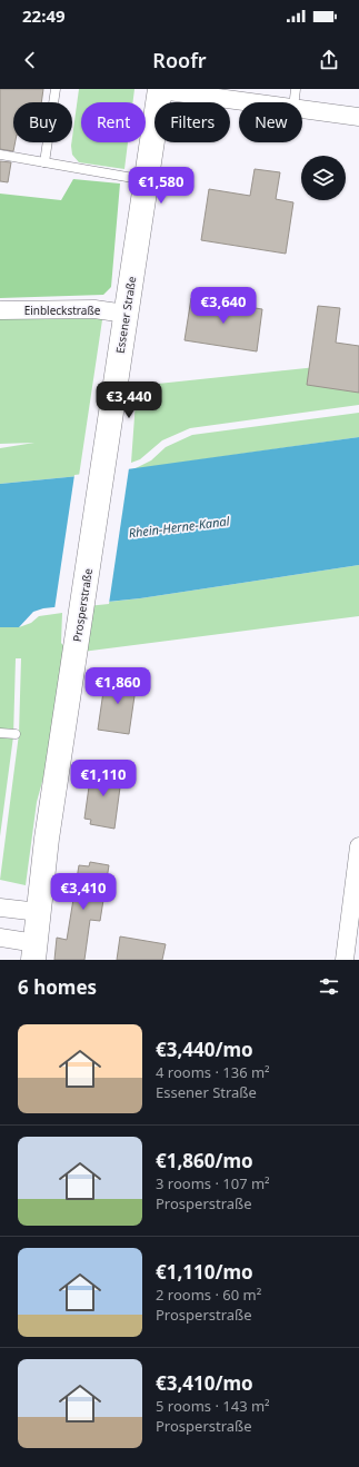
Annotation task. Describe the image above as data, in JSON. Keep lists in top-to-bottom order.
{
  "streets": {
    "main road": ["Essener Straße", "Prosperstraße"],
    "street": ["Einbleckstraße"]
  },
  "crossings": [
    ["Einbleckstraße", "Essener Straße"],
    ["Essener Straße", "Prosperstraße"]
  ],
  "water": ["Rhein-Herne-Kanal"],
  "page": {
    "status": "22:49",
    "header": "Roofr",
    "chip": [
      "Buy",
      "Rent",
      "Filters",
      "New"
    ],
    "price": [
      "€1,580",
      "€3,640",
      "€3,440",
      "€1,860",
      "€1,110",
      "€3,410"
    ],
    "heading": "6 homes",
    "list": [
      {
        "name": "€3,440/mo",
        "note": "4 rooms · 136 m² · Essener Straße"
      },
      {
        "name": "€1,860/mo",
        "note": "3 rooms · 107 m² · Prosperstraße"
      },
      {
        "name": "€1,110/mo",
        "note": "2 rooms · 60 m² · Prosperstraße"
      },
      {
        "name": "€3,410/mo",
        "note": "5 rooms · 143 m² · Prosperstraße"
      }
    ]
  }
}
